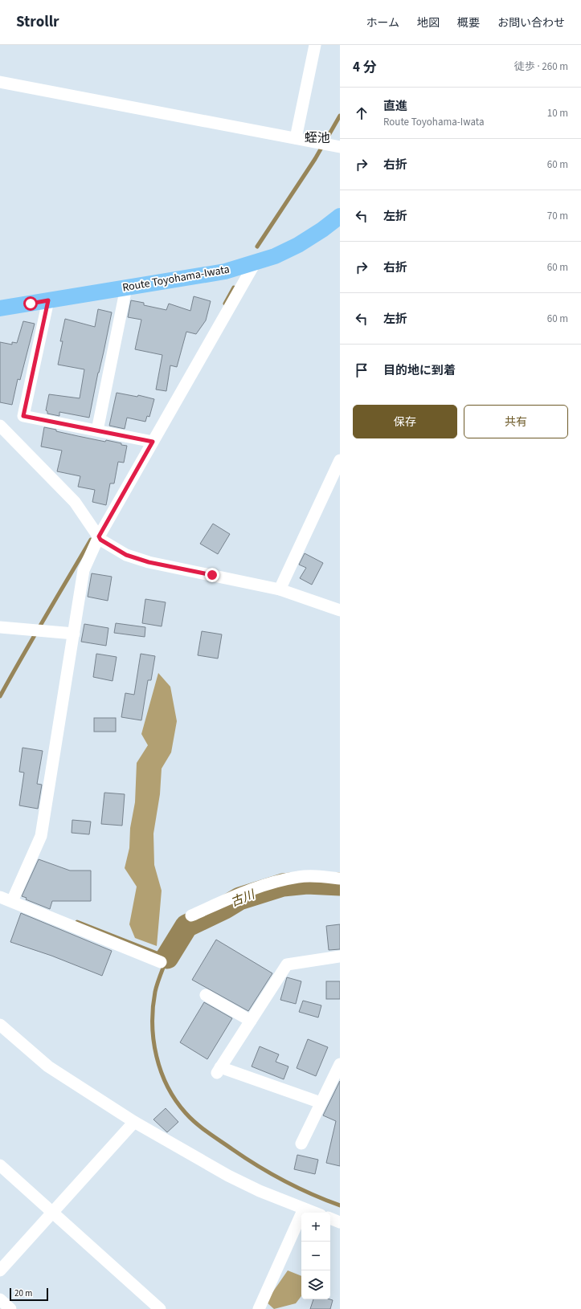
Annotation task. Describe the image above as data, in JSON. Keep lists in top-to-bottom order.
{
  "streets": {
    "main road": ["Route Toyohama-Iwata"]
  },
  "districts": ["蛭池"],
  "water": ["古川"],
  "scale_bar": "20 m",
  "page": {
    "header": "Strollr",
    "nav": [
      "ホーム",
      "地図",
      "概要",
      "お問い合わせ"
    ],
    "heading": ["4 分", "徒歩 · 260 m"],
    "list": [
      ["直進", "Route Toyohama-Iwata", "10 m"],
      ["右折", "60 m"],
      ["左折", "70 m"],
      ["右折", "60 m"],
      ["左折", "60 m"],
      "目的地に到着"
    ],
    "buttons": ["保存", "共有"],
    "map_buttons": ["+", "−"],
    "scale": "20 m"
  }
}
